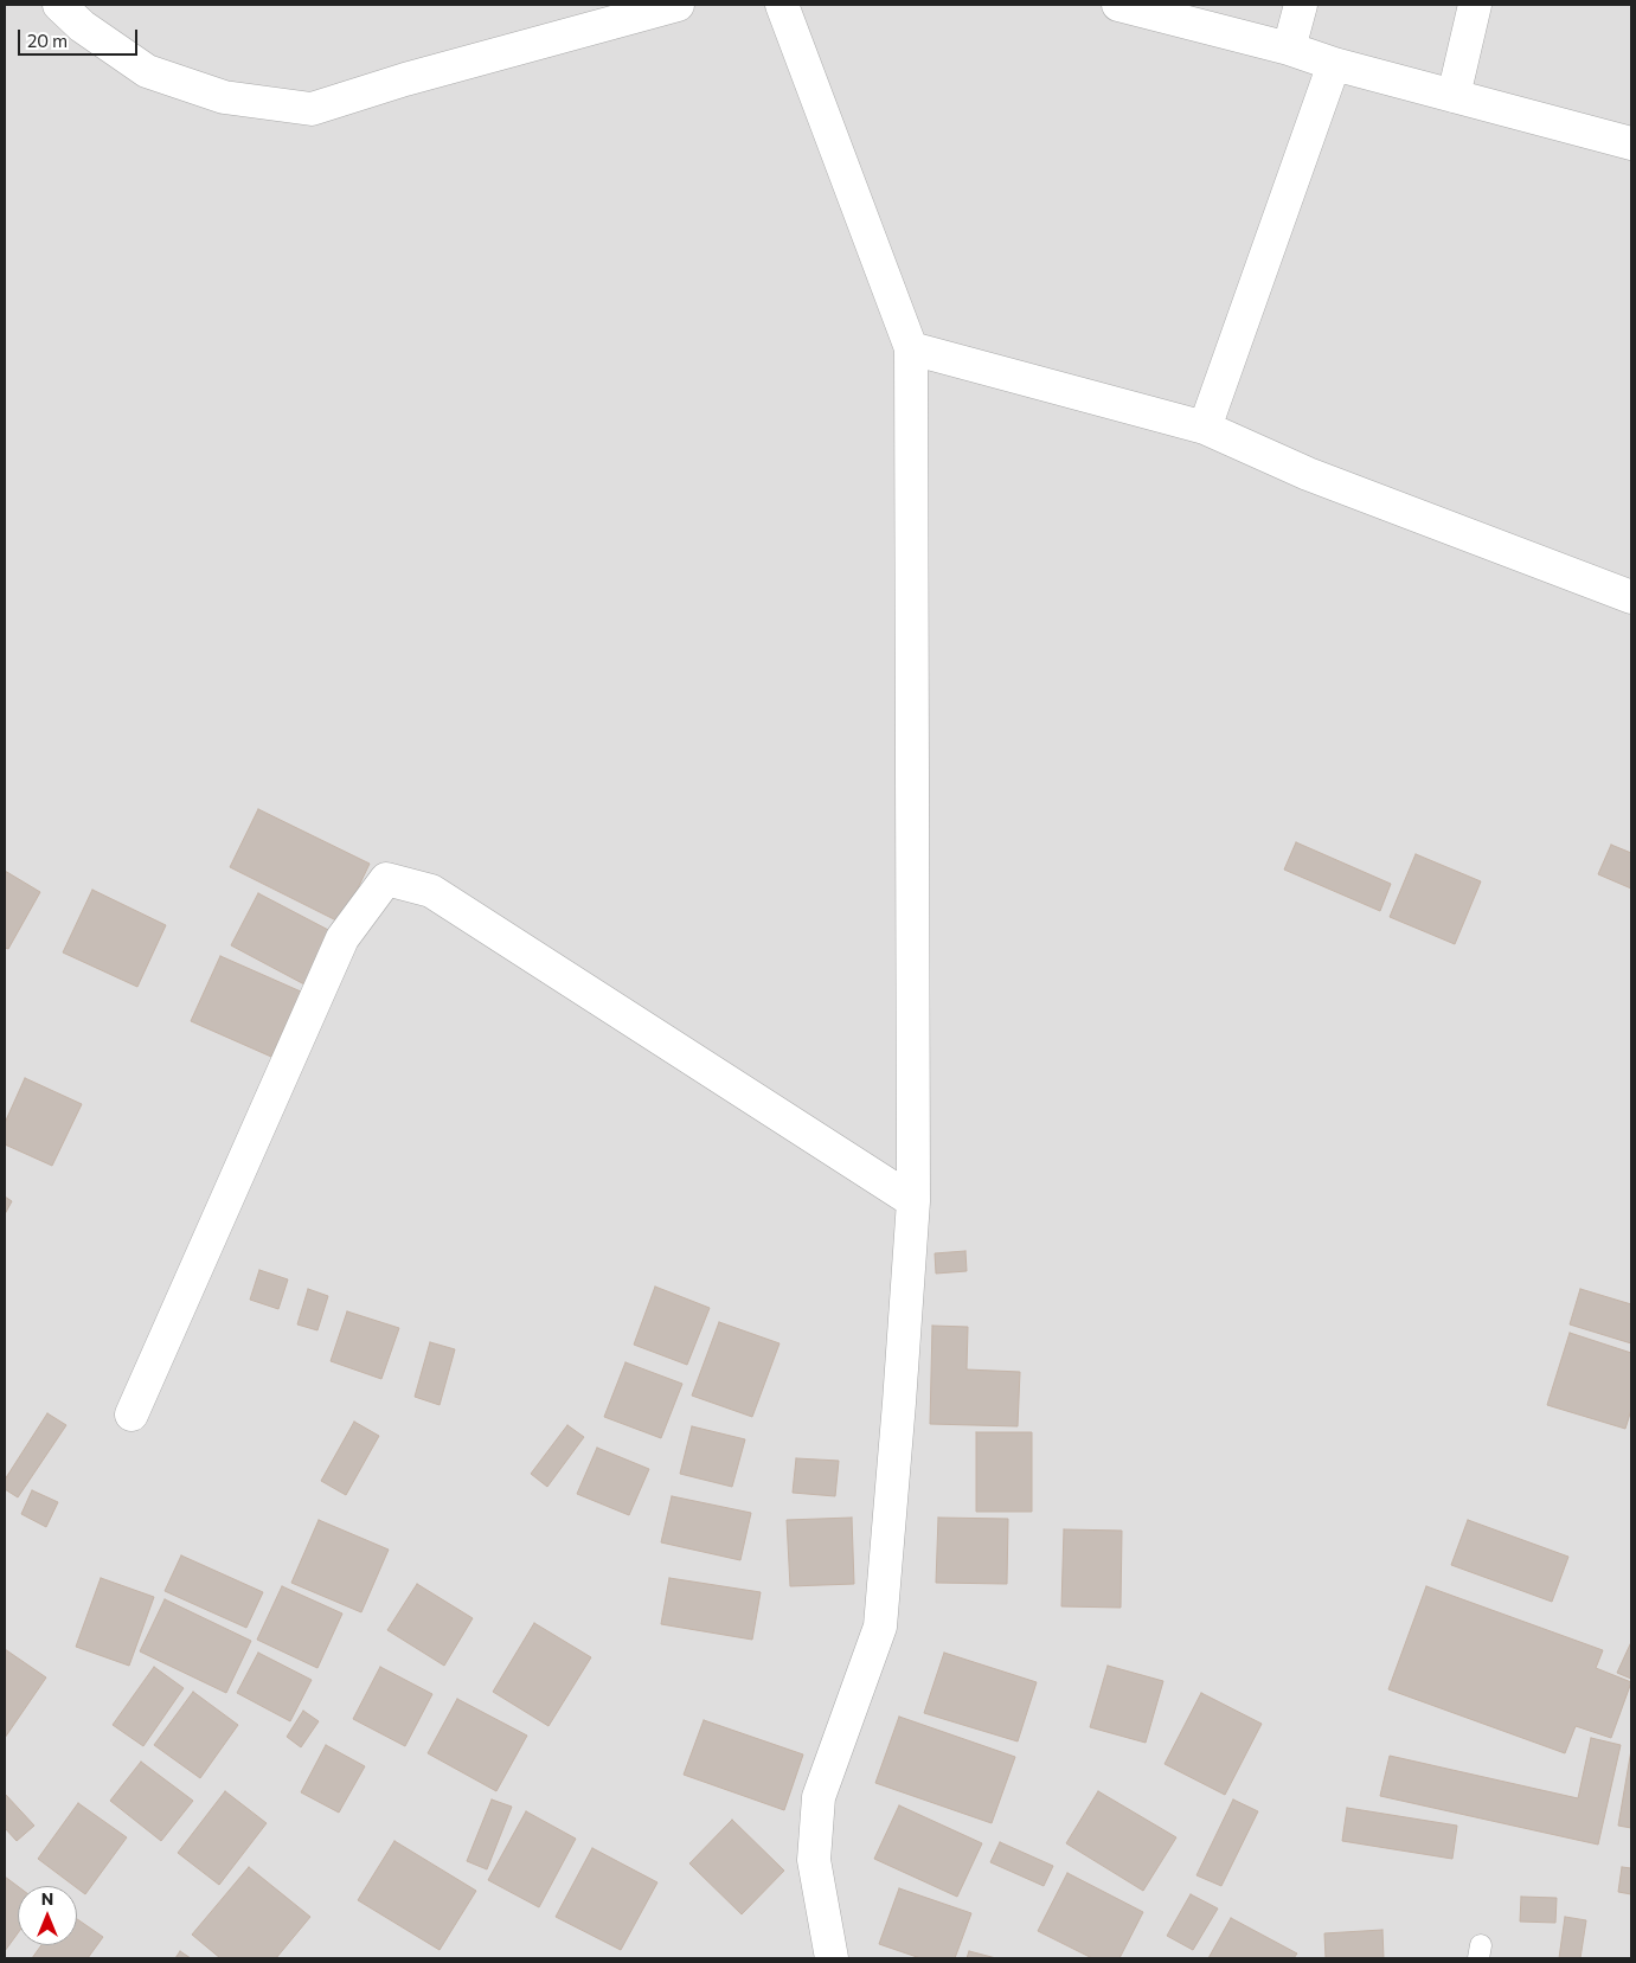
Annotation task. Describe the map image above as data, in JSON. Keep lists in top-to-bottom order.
{
  "scale_bar": "20 m",
  "north": "top"
}
